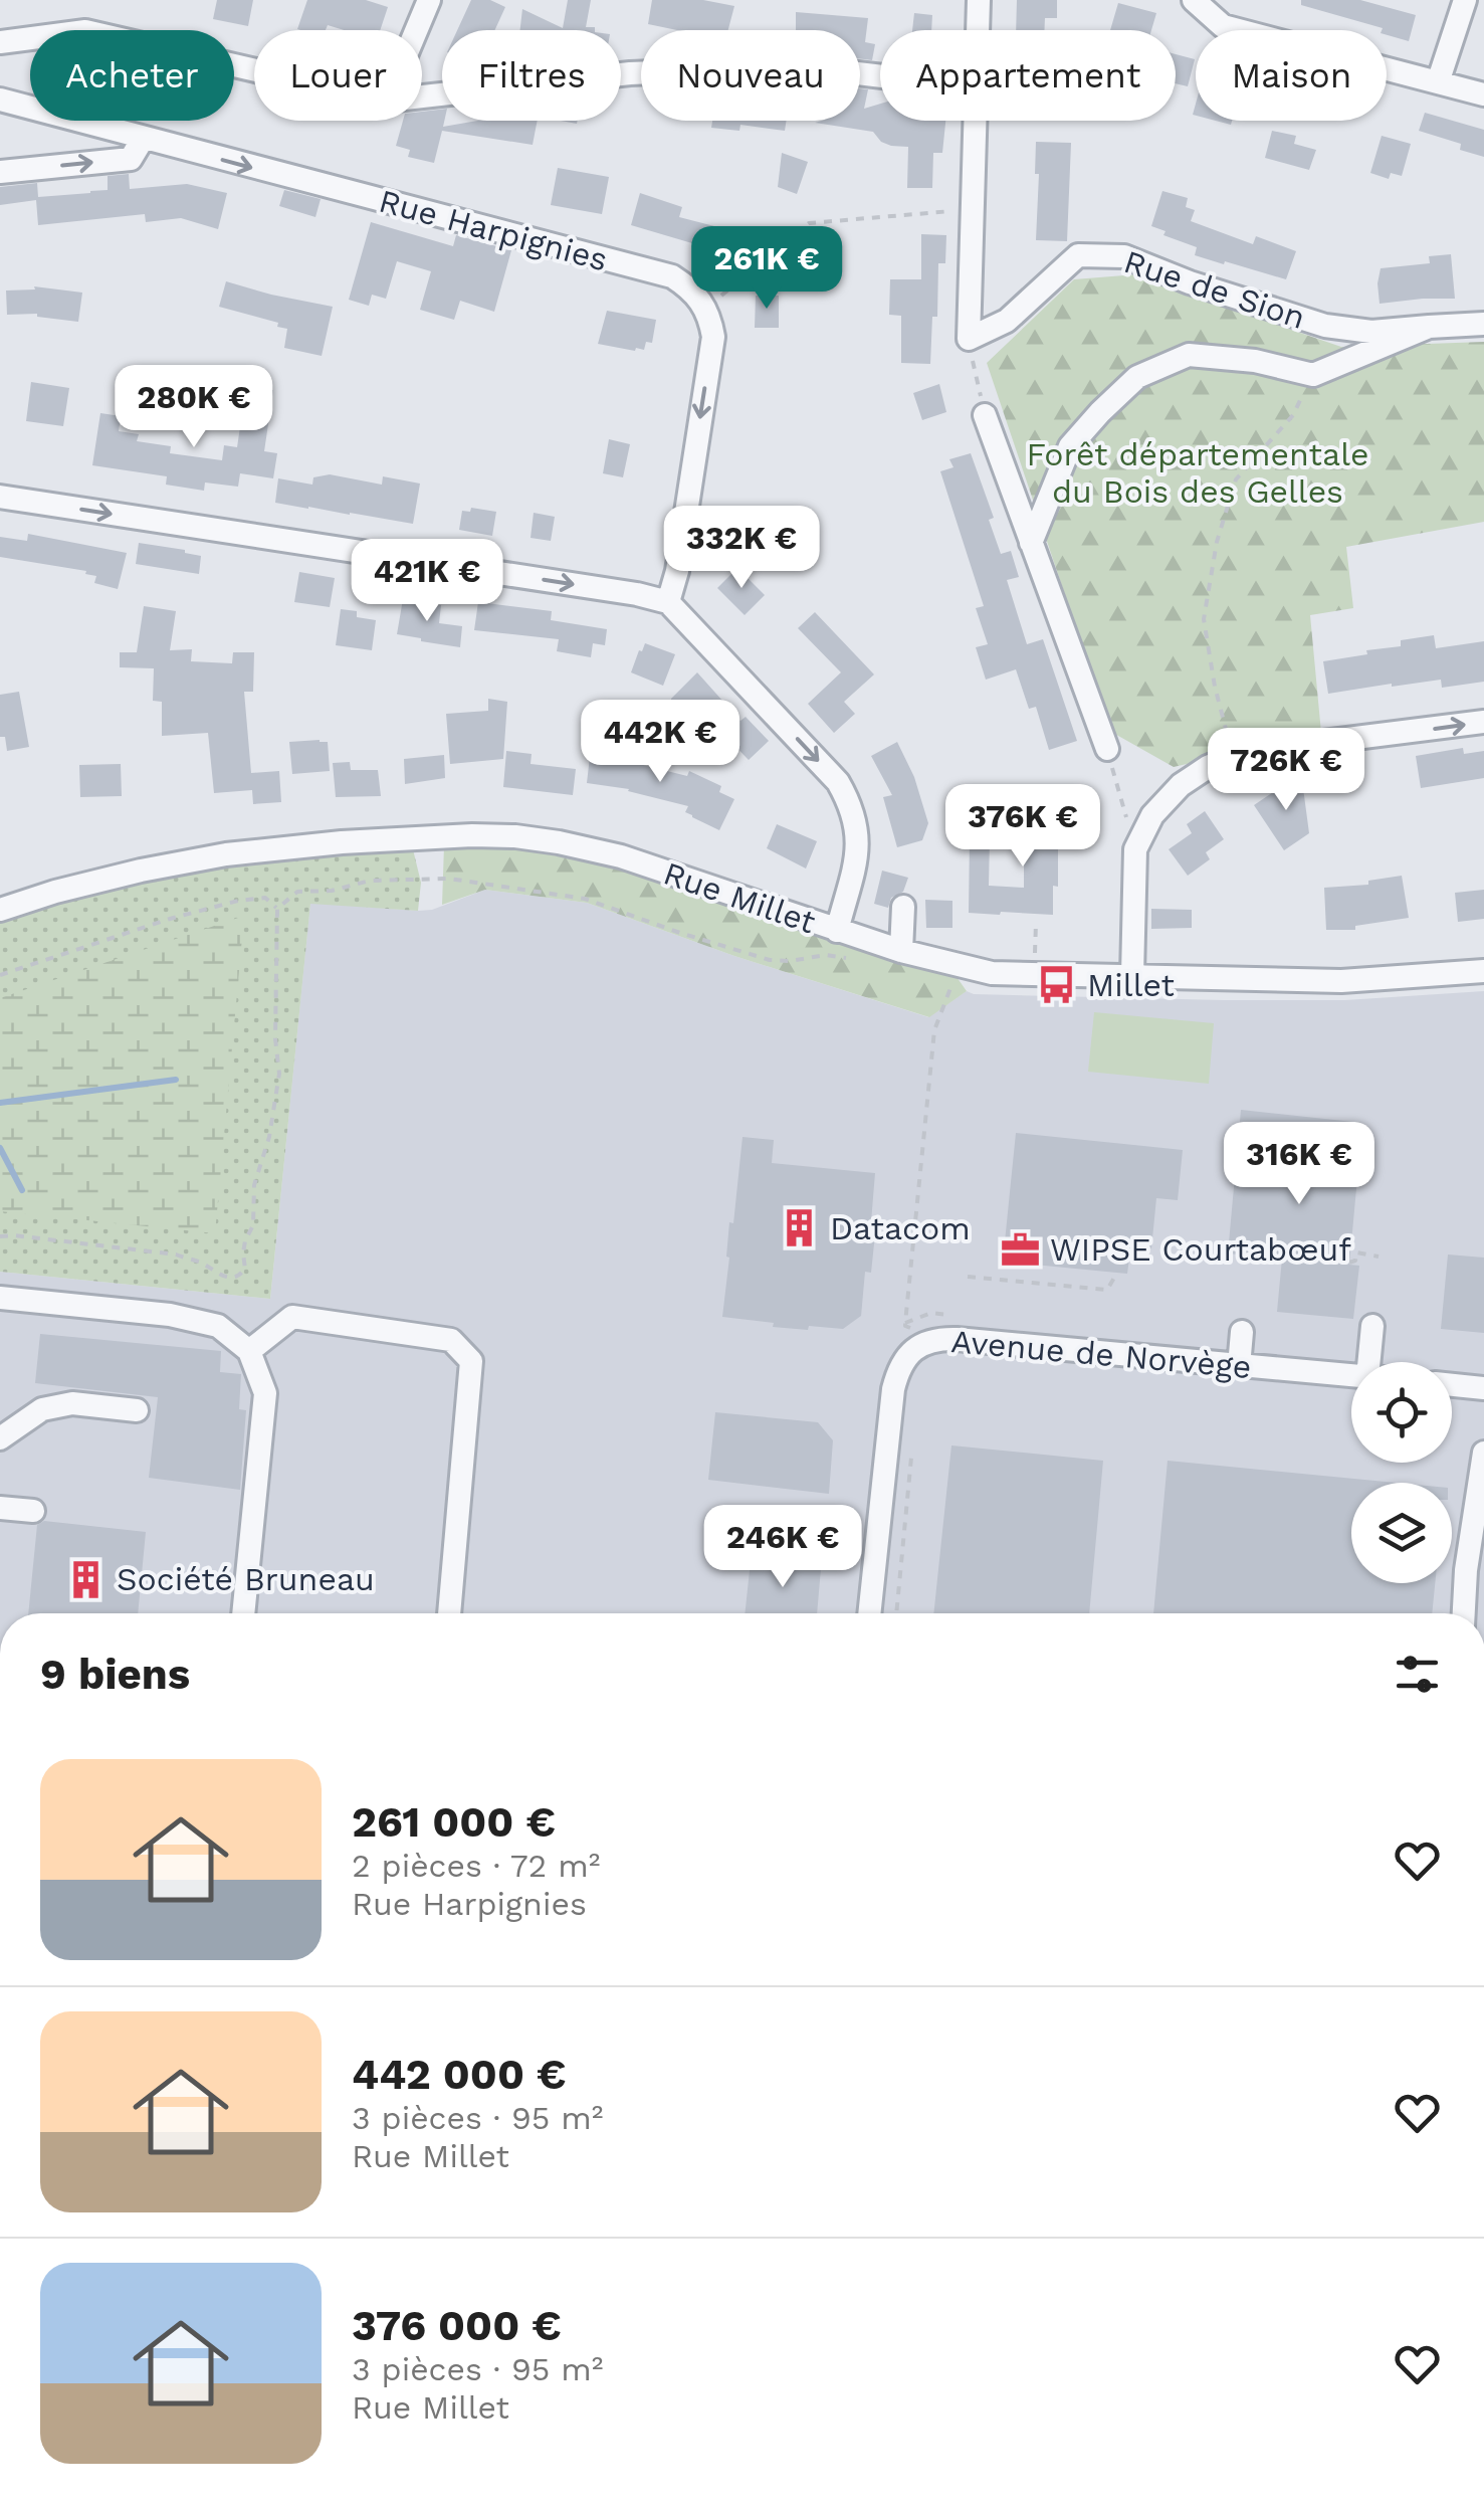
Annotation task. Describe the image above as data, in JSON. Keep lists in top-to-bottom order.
{
  "streets": {
    "street": [
      "Rue Harpignies",
      "Rue de Sion",
      "Rue Millet",
      "Avenue de Norvège"
    ]
  },
  "parks": ["Forêt départementale du Bois des Gelles"],
  "places": {
    "bus stop": ["Millet"],
    "building": ["Datacom", "Société Bruneau"],
    "office": ["WIPSE Courtabœuf"]
  },
  "page": {
    "chip": [
      "Acheter",
      "Louer",
      "Filtres",
      "Nouveau",
      "Appartement",
      "Maison"
    ],
    "price": [
      "261K €",
      "280K €",
      "332K €",
      "421K €",
      "442K €",
      "726K €",
      "376K €",
      "316K €",
      "246K €"
    ],
    "heading": "9 biens",
    "list": [
      {
        "name": "261 000 €",
        "note": "2 pièces · 72 m² · Rue Harpignies"
      },
      {
        "name": "442 000 €",
        "note": "3 pièces · 95 m² · Rue Millet"
      },
      {
        "name": "376 000 €",
        "note": "3 pièces · 95 m² · Rue Millet"
      }
    ]
  }
}
